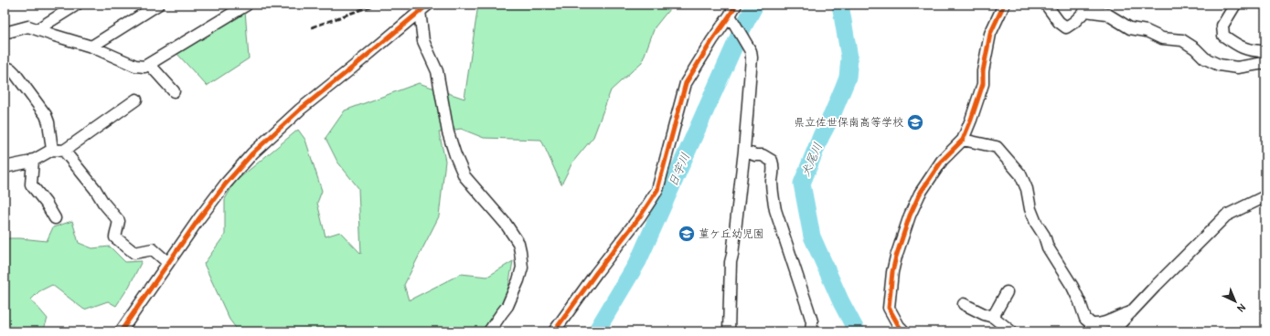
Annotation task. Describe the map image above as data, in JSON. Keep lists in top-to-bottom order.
{
  "water": ["犬尾川", "日宇川"],
  "places": {
    "school or university": ["県立佐世保南高等学校", "菫ケ丘幼児園"]
  },
  "north": "bottom right"
}
